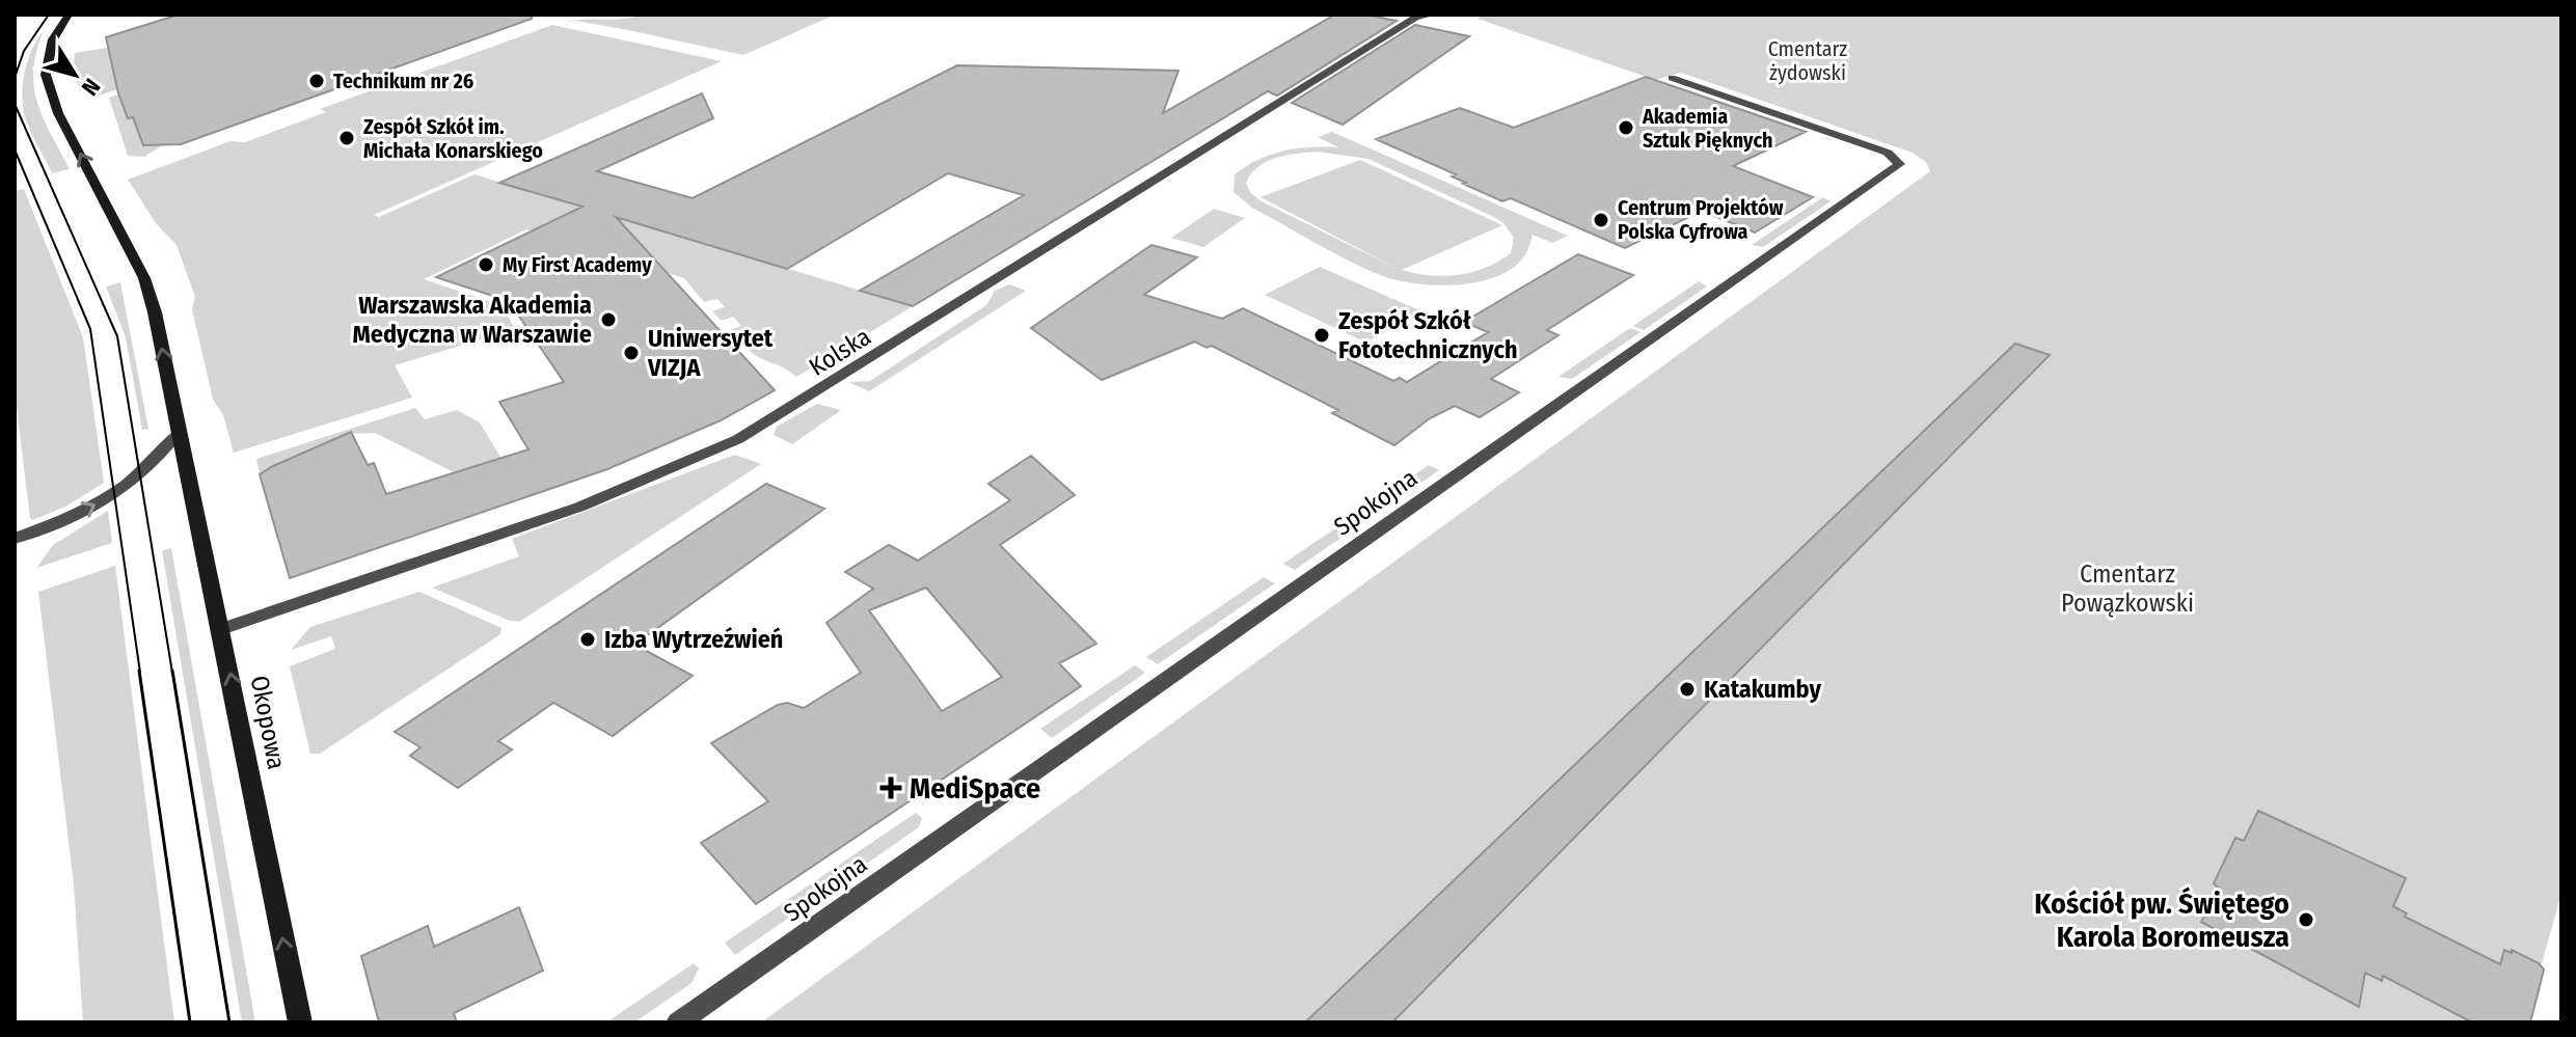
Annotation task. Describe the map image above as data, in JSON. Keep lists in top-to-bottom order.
{
  "streets": {
    "main road": ["Okopowa"],
    "street": ["Kolska", "Spokojna"]
  },
  "crossings": [
    ["Kolska", "Okopowa"]
  ],
  "one_way": ["Okopowa"],
  "parks": ["Cmentarz żydowski", "Cmentarz Powązkowski"],
  "places": {
    "other": [
      "Technikum nr 26",
      "Akademia Sztuk Pięknych",
      "Zespół Szkół im. Michała Konarskiego",
      "Centrum Projektów Polska Cyfrowa",
      "My First Academy",
      "Warszawska Akademia Medyczna w Warszawie",
      "Zespół Szkół Fototechnicznych",
      "Uniwersytet VIZJA",
      "Izba Wytrzeźwień",
      "Katakumby",
      "Kościół pw. Świętego Karola Boromeusza"
    ],
    "health": ["MediSpace"]
  },
  "north": "bottom right"
}
